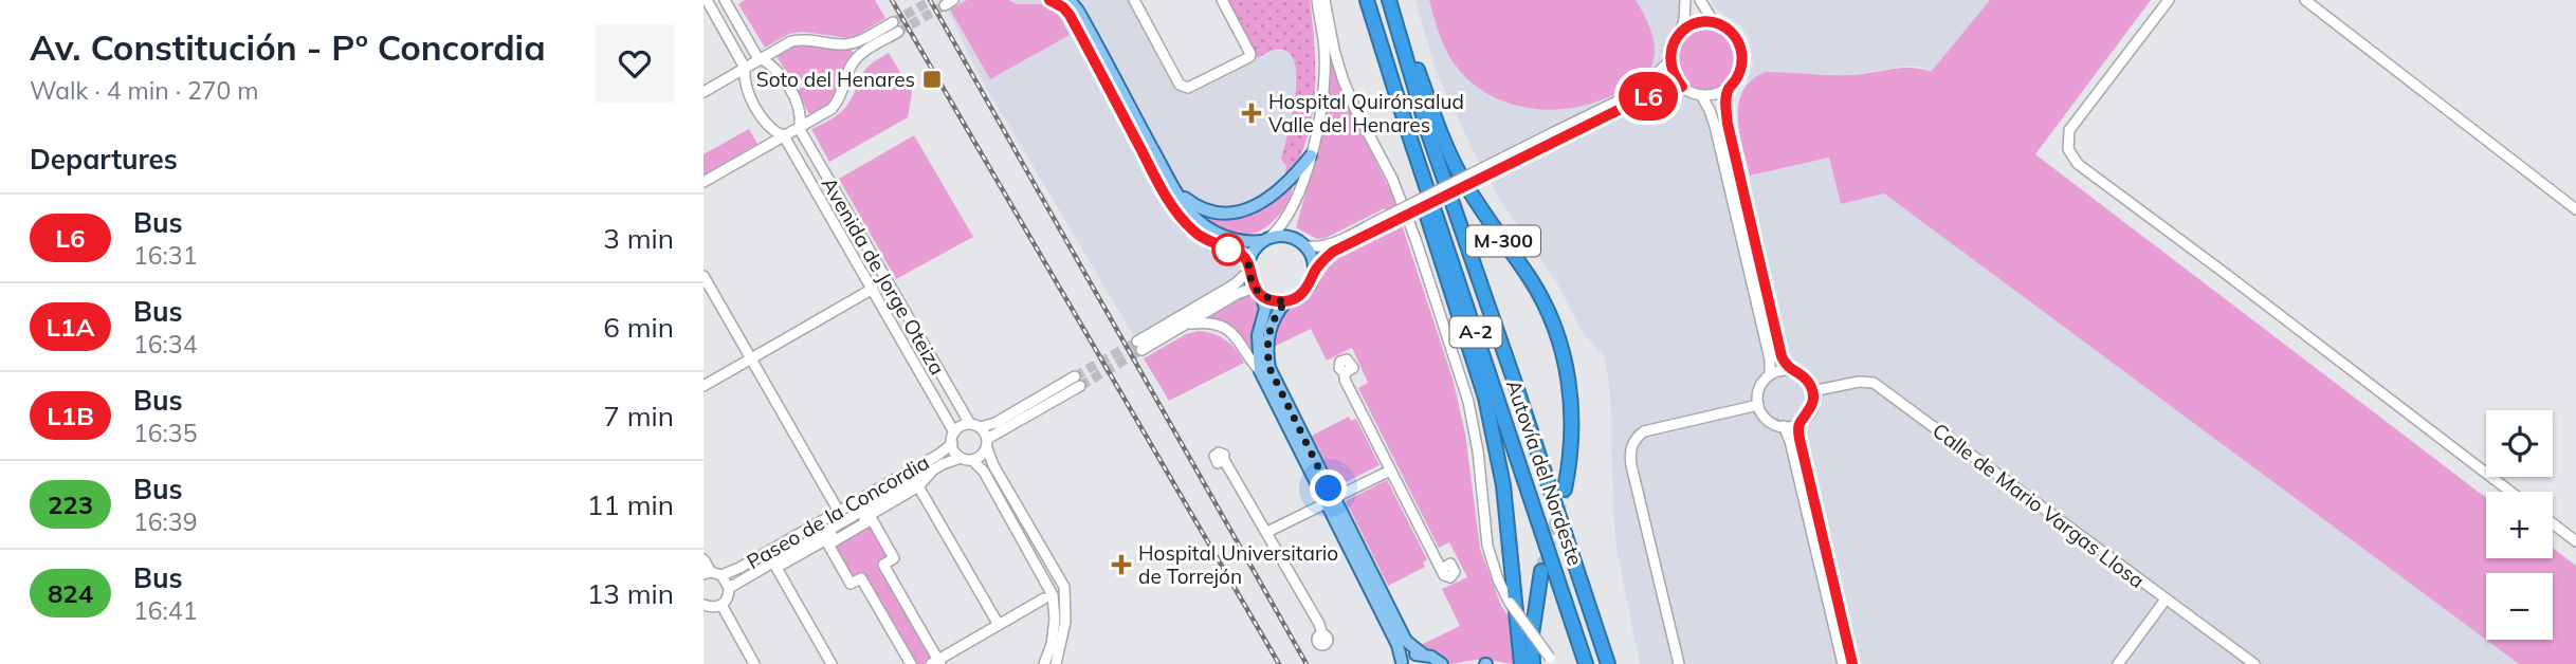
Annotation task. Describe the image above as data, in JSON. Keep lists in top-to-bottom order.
{
  "streets": {
    "highway": ["M-300", "A-2", "Autovía del Nordeste"],
    "street": ["Avenida de Jorge Oteiza", "Calle de Mario Vargas Llosa", "Paseo de la Concordia"]
  },
  "crossings": [
    ["M-300", "Autovía del Nordeste"],
    ["Avenida de Jorge Oteiza", "Paseo de la Concordia"]
  ],
  "places": {
    "transit": ["Soto del Henares"],
    "health": ["Hospital Quirónsalud Valle del Henares", "Hospital Universitario de Torrejón"]
  },
  "lines": ["bus line L6"],
  "page": {
    "heading": [
      ["Av. Constitución - Pº Concordia", "Walk · 4 min · 270 m"],
      "Departures"
    ],
    "on_map": "L6",
    "list": [
      {
        "mark": "L6",
        "name": "Bus",
        "note": "16:31",
        "value": "3 min"
      },
      {
        "mark": "L1A",
        "name": "Bus",
        "note": "16:34",
        "value": "6 min"
      },
      {
        "mark": "L1B",
        "name": "Bus",
        "note": "16:35",
        "value": "7 min"
      },
      {
        "mark": "223",
        "name": "Bus",
        "note": "16:39",
        "value": "11 min"
      },
      {
        "mark": "824",
        "name": "Bus",
        "note": "16:41",
        "value": "13 min"
      }
    ],
    "map_buttons": ["+", "−"]
  }
}
